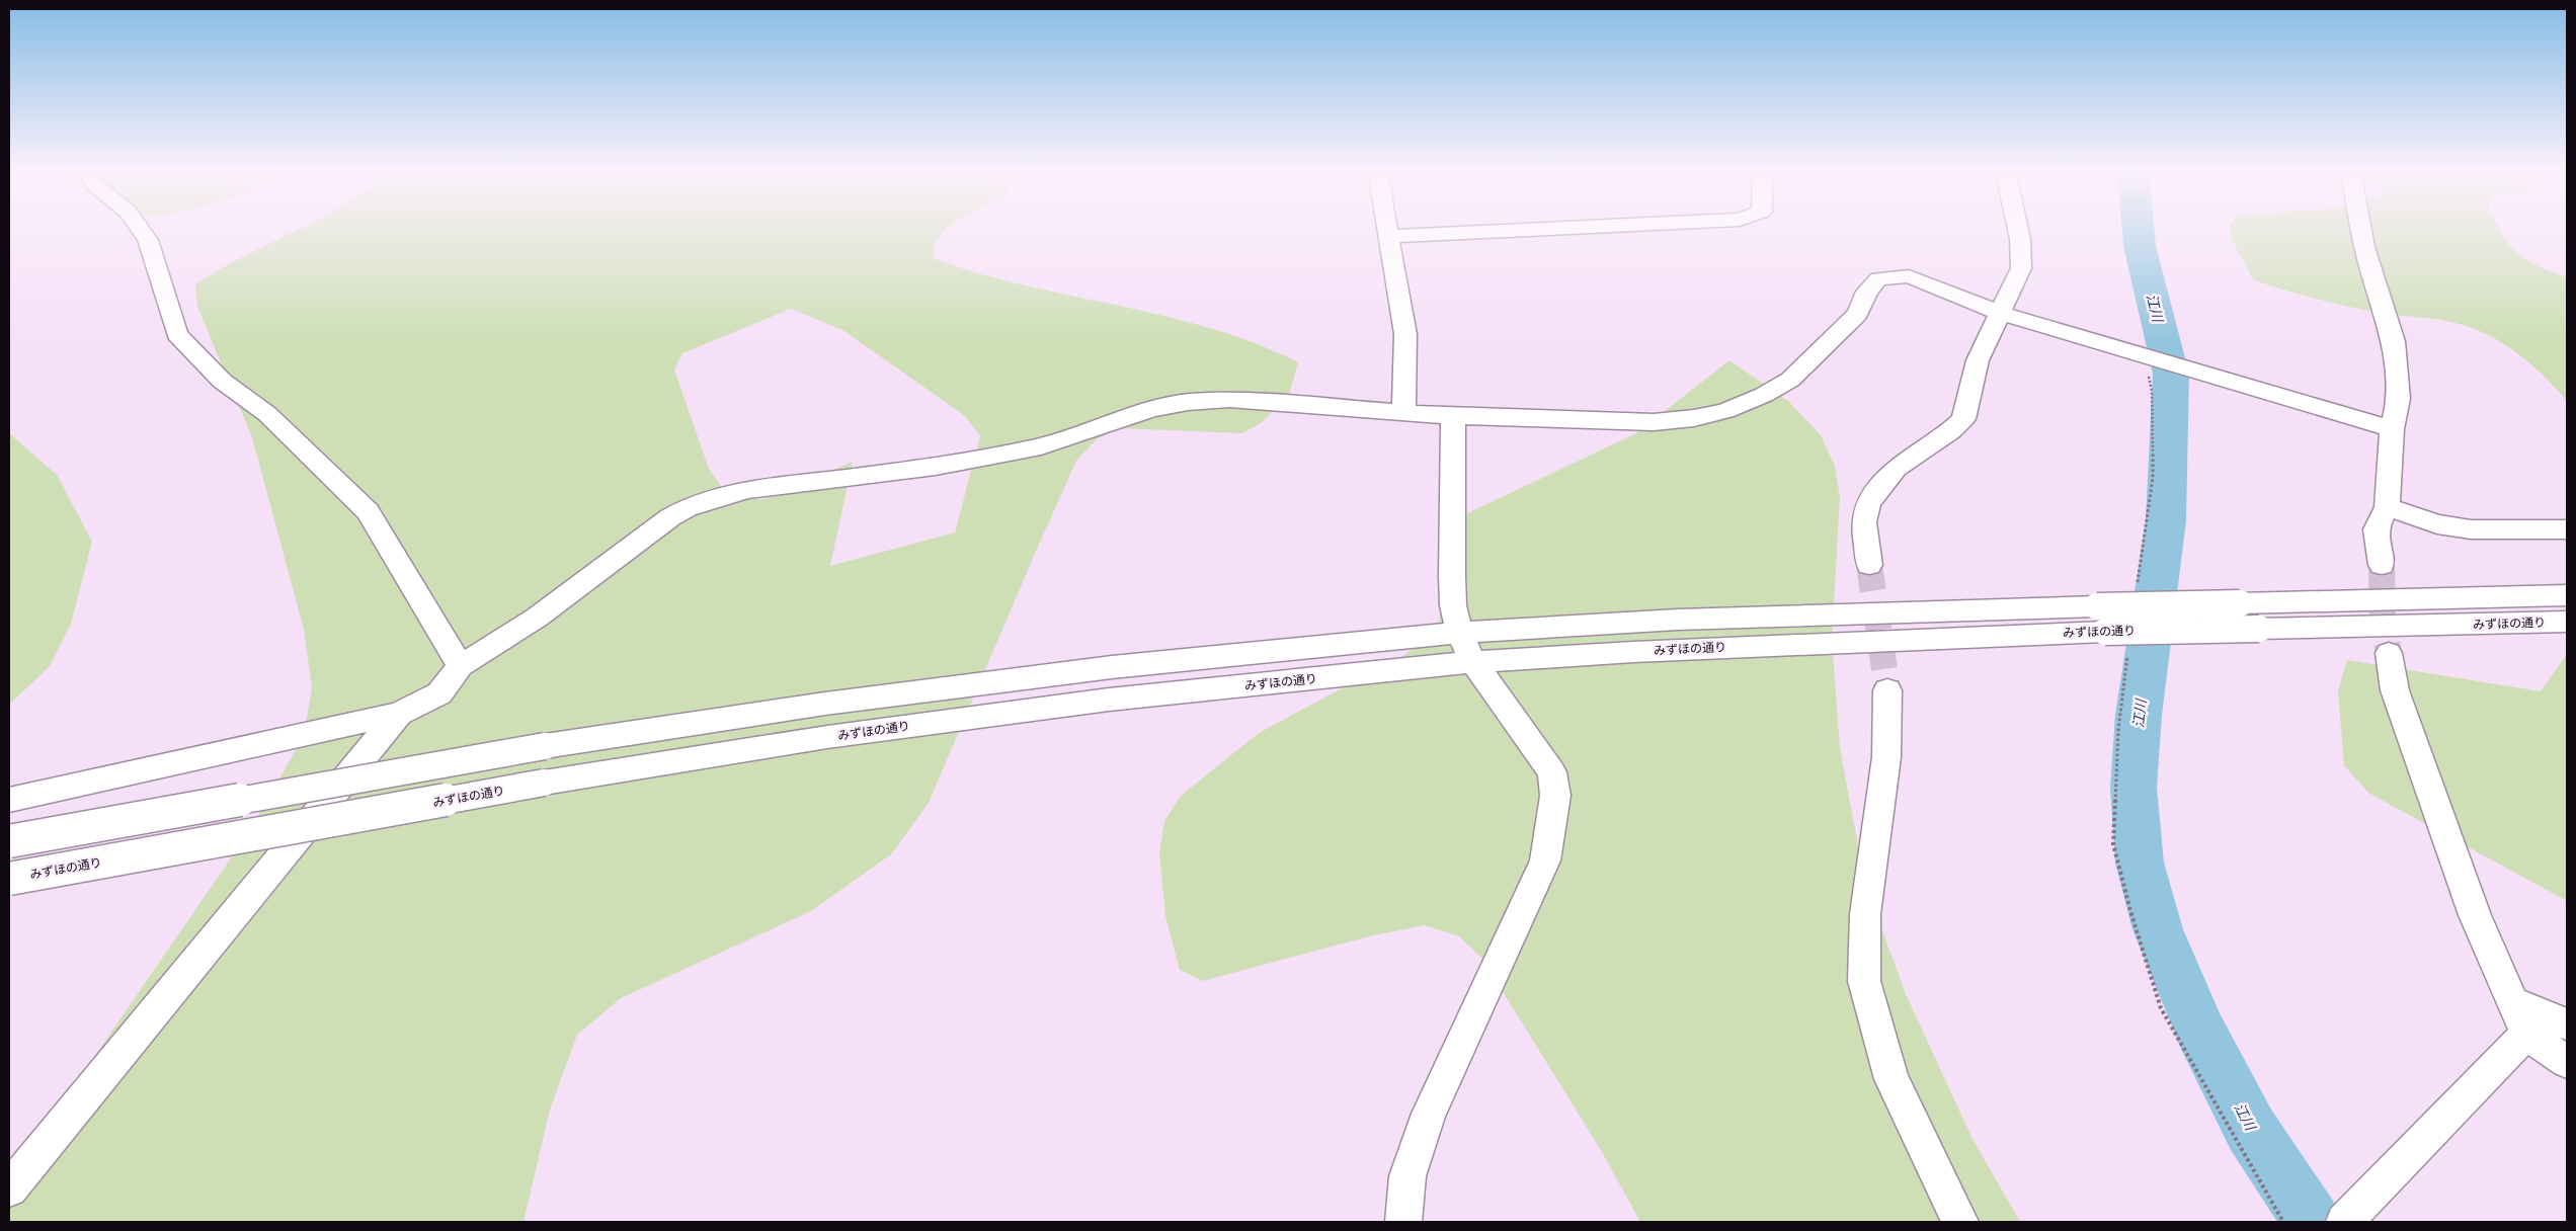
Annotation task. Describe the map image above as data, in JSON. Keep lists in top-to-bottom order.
{
  "streets": {
    "street": ["みずほの通り"]
  },
  "water": ["江川"]
}
